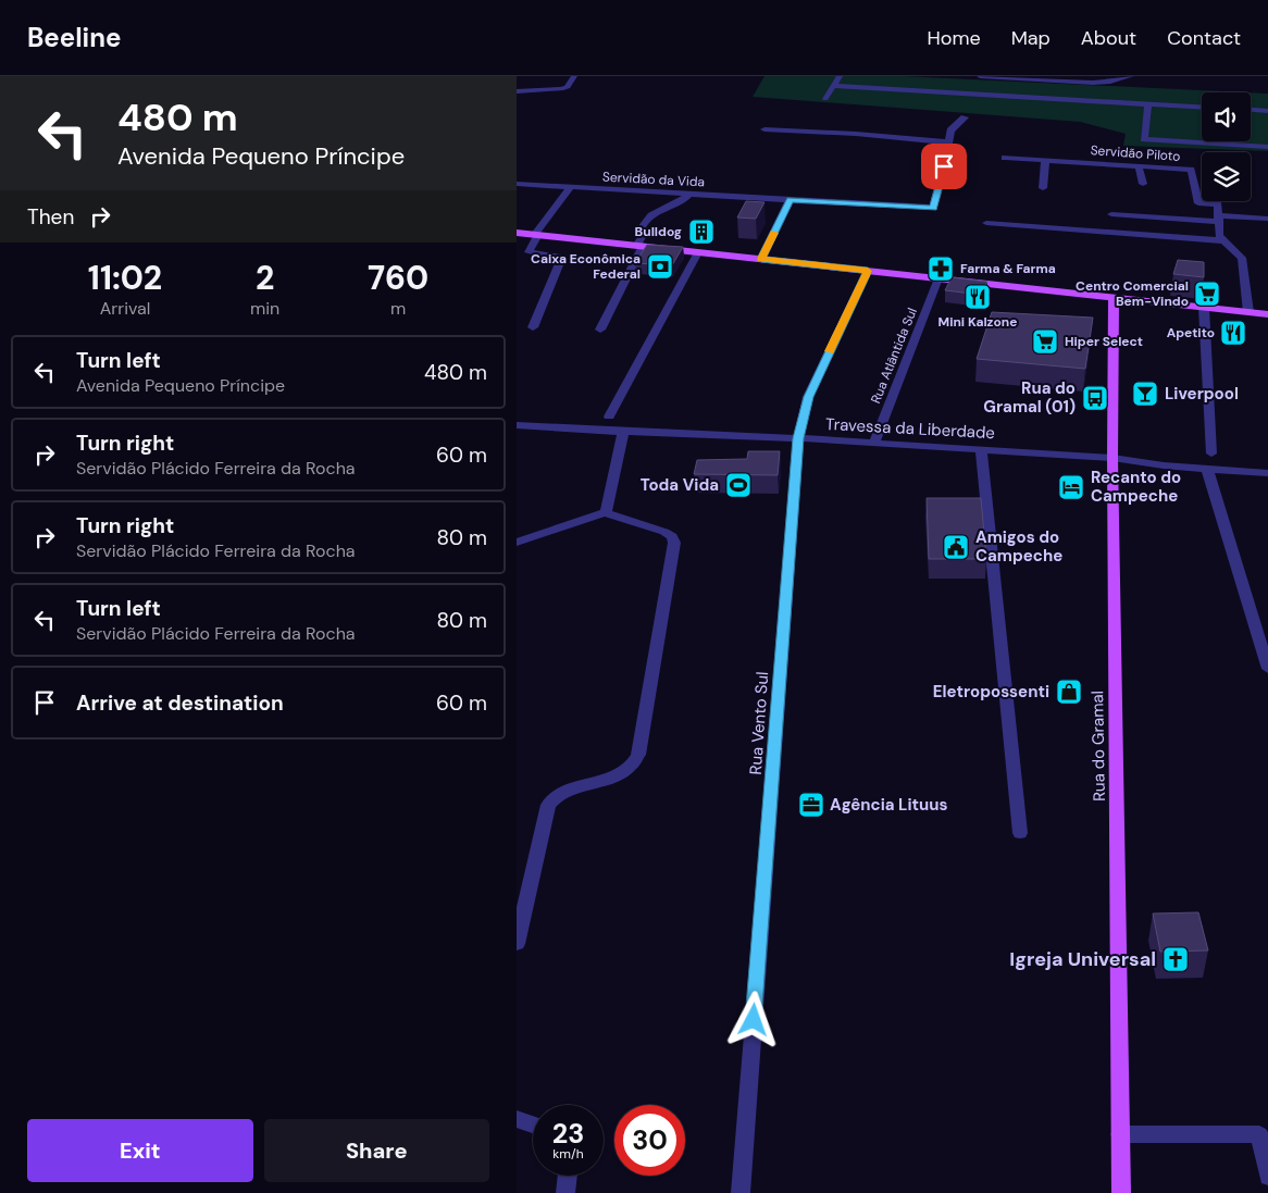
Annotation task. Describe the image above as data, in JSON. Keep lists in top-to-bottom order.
{
  "streets": {
    "main road": ["Rua do Gramal"],
    "street": [
      "Servidão Piloto",
      "Servidão da Vida",
      "Rua Atlântida Sul",
      "Travessa da Liberdade",
      "Rua Vento Sul"
    ]
  },
  "crossings": [
    ["Rua Atlântida Sul", "Travessa da Liberdade"],
    ["Travessa da Liberdade", "Rua Vento Sul"],
    ["Travessa da Liberdade", "Rua do Gramal"]
  ],
  "places": {
    "building": ["Bulldog"],
    "bank": ["Caixa Econômica Federal"],
    "pharmacy": ["Farma & Farma"],
    "supermarket": ["Centro Comercial Bem-Vindo", "Hiper Select"],
    "restaurant": ["Mini Kalzone", "Apetito"],
    "bar": ["Liverpool"],
    "bus stop": ["Rua do Gramal (01)"],
    "sports": ["Toda Vida"],
    "hotel": ["Recanto do Campeche"],
    "public building": ["Amigos do Campeche"],
    "shop": ["Eletropossenti"],
    "office": ["Agência Lituus"],
    "church": ["Igreja Universal"]
  },
  "page": {
    "header": "Beeline",
    "nav": [
      "Home",
      "Map",
      "About",
      "Contact"
    ],
    "turn": ["480 m", "Avenida Pequeno Príncipe"],
    "then": "Then",
    "eta": [
      "11:02",
      "Arrival",
      "2",
      "min",
      "760",
      "m"
    ],
    "list": [
      {
        "name": "Turn left",
        "note": "Avenida Pequeno Príncipe",
        "value": "480 m"
      },
      {
        "name": "Turn right",
        "note": "Servidão Plácido Ferreira da Rocha",
        "value": "60 m"
      },
      {
        "name": "Turn right",
        "note": "Servidão Plácido Ferreira da Rocha",
        "value": "80 m"
      },
      {
        "name": "Turn left",
        "note": "Servidão Plácido Ferreira da Rocha",
        "value": "80 m"
      },
      {
        "name": "Arrive at destination",
        "value": "60 m"
      }
    ],
    "speed": "23 km/h",
    "limit": "30",
    "buttons": ["Exit", "Share"]
  }
}
